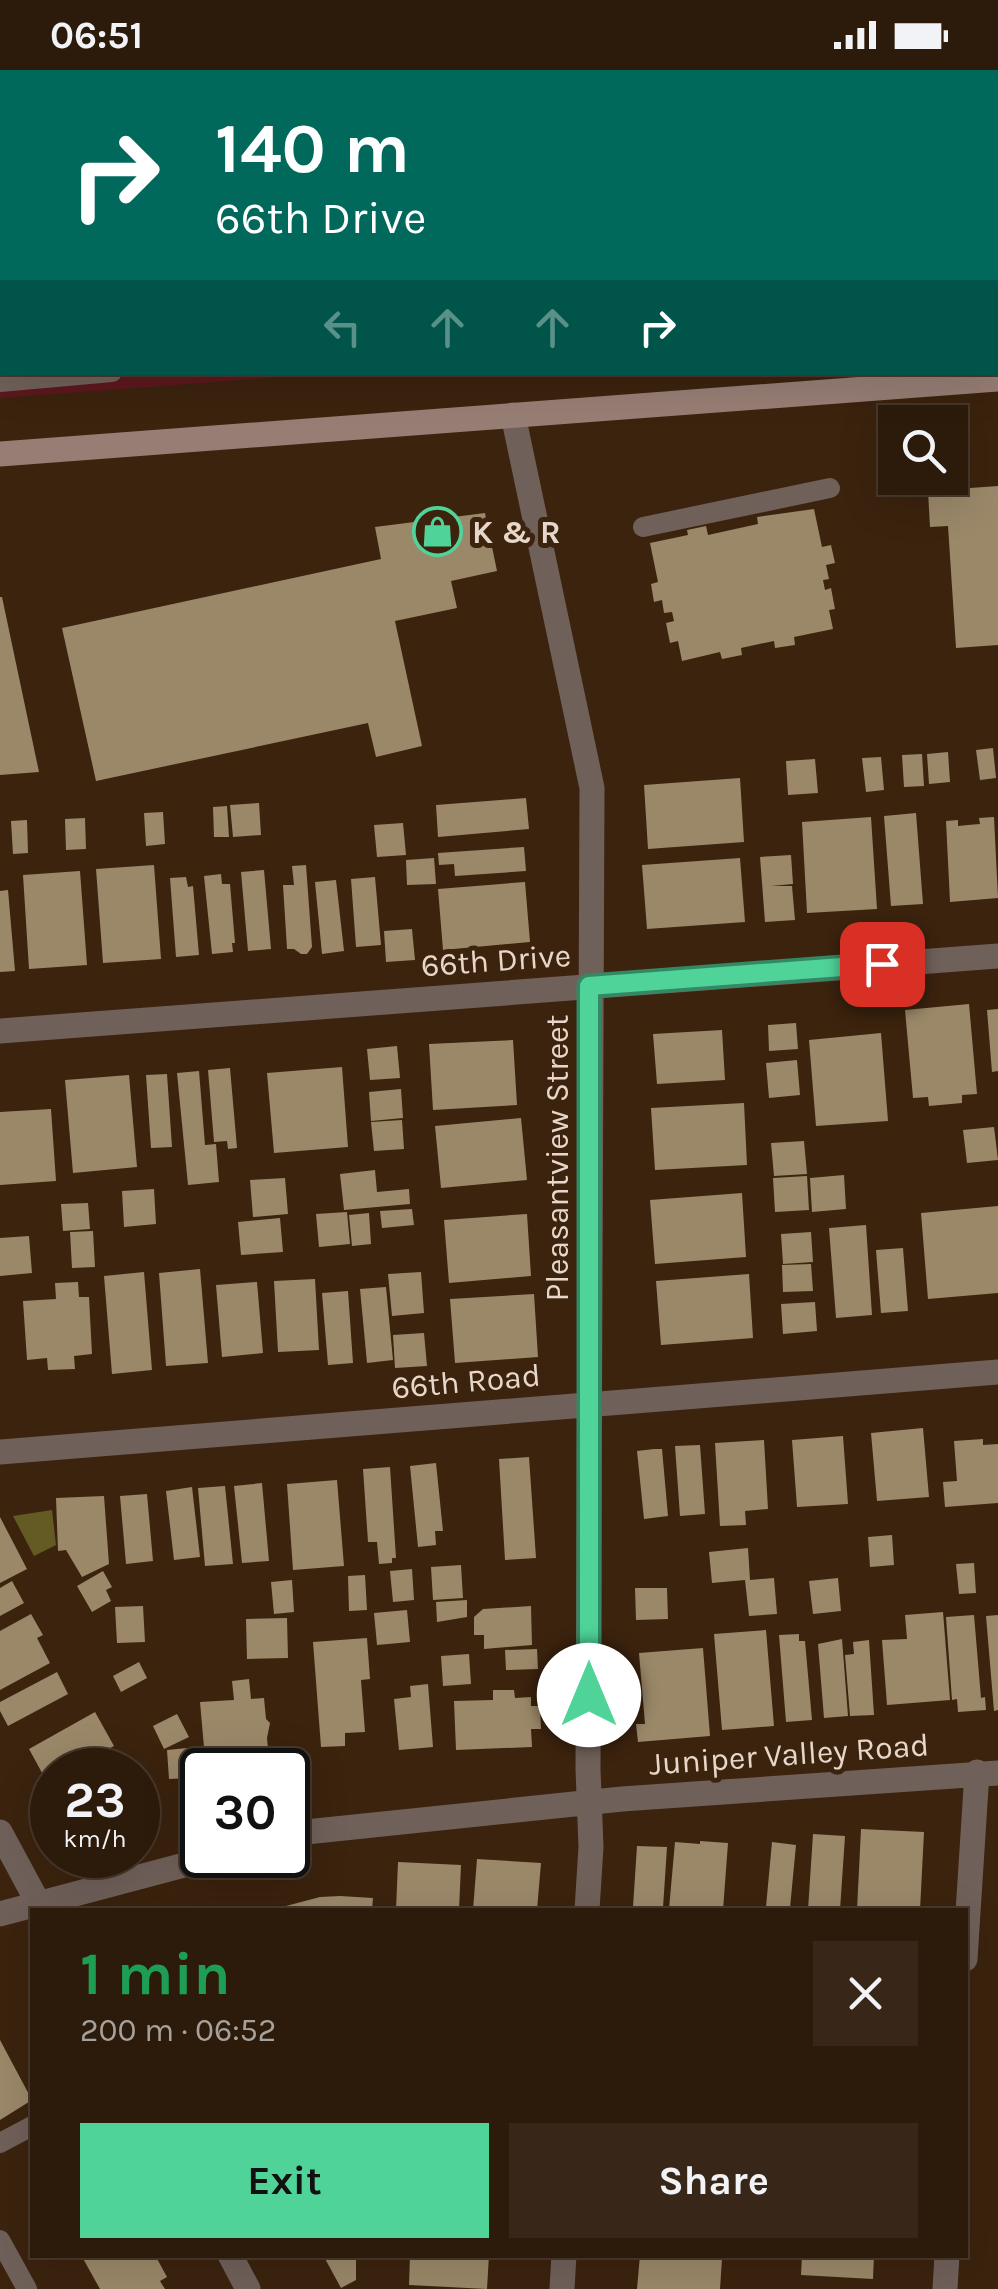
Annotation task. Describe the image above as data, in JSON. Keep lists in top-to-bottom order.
{
  "streets": {
    "street": [
      "66th Drive",
      "Pleasantview Street",
      "66th Road",
      "Juniper Valley Road"
    ]
  },
  "crossings": [
    ["66th Drive", "Pleasantview Street"],
    ["Pleasantview Street", "66th Road"],
    ["Pleasantview Street", "Juniper Valley Road"]
  ],
  "places": {
    "shop": ["K & R"]
  },
  "page": {
    "status": "06:51",
    "turn": ["140 m", "66th Drive"],
    "speed": "23 km/h",
    "limit": "30",
    "heading": ["1 min", "200 m · 06:52"],
    "buttons": ["Exit", "Share"]
  }
}
